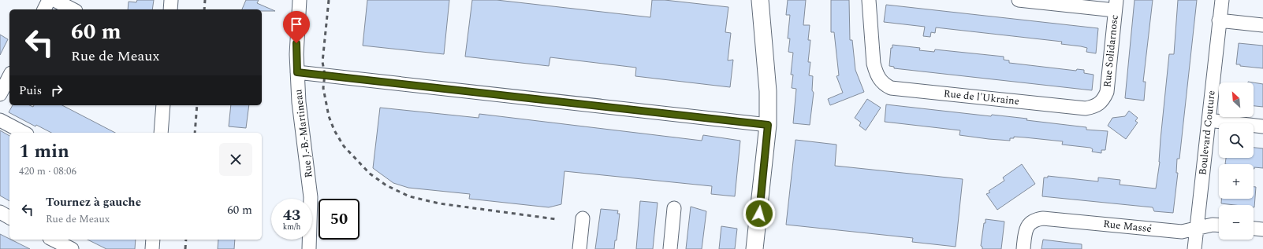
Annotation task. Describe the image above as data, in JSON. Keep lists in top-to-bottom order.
{
  "streets": {
    "street": [
      "Rue Solidarnosc",
      "Rue de l'Ukraine",
      "Boulevard Couture",
      "Rue J.-B.-Martineau",
      "Rue Massé"
    ]
  },
  "crossings": [
    ["Rue Solidarnosc", "Rue de l'Ukraine"],
    ["Boulevard Couture", "Rue Massé"]
  ],
  "north": "top left",
  "page": {
    "turn": ["60 m", "Rue de Meaux"],
    "then": "Puis",
    "map_buttons": ["+", "−"],
    "heading": ["1 min", "420 m · 08:06"],
    "list": [
      {
        "name": "Tournez à gauche",
        "note": "Rue de Meaux",
        "value": "60 m"
      }
    ],
    "speed": "43 km/h",
    "limit": "50"
  }
}
